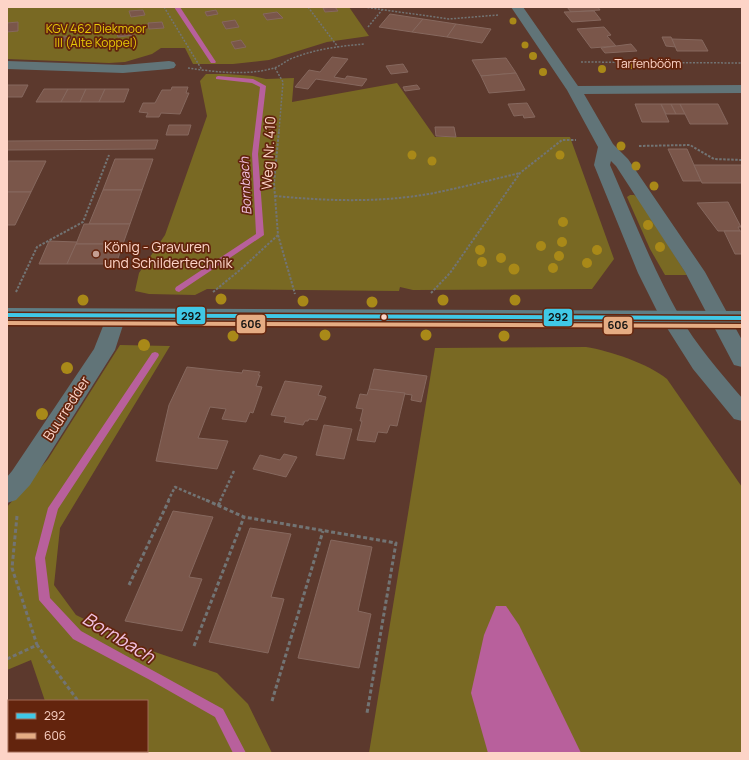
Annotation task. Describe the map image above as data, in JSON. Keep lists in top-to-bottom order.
{
  "streets": {
    "street": ["Tarfenbööm", "Buurredder"],
    "path": ["Weg Nr. 410"]
  },
  "water": ["Bornbach"],
  "parks": ["KGV 462 Diekmoor III (Alte Koppel)"],
  "places": ["König - Gravuren und Schildertechnik"],
  "lines": ["transit line 292", "transit line 606"],
  "legend": ["292", "606"]
}
